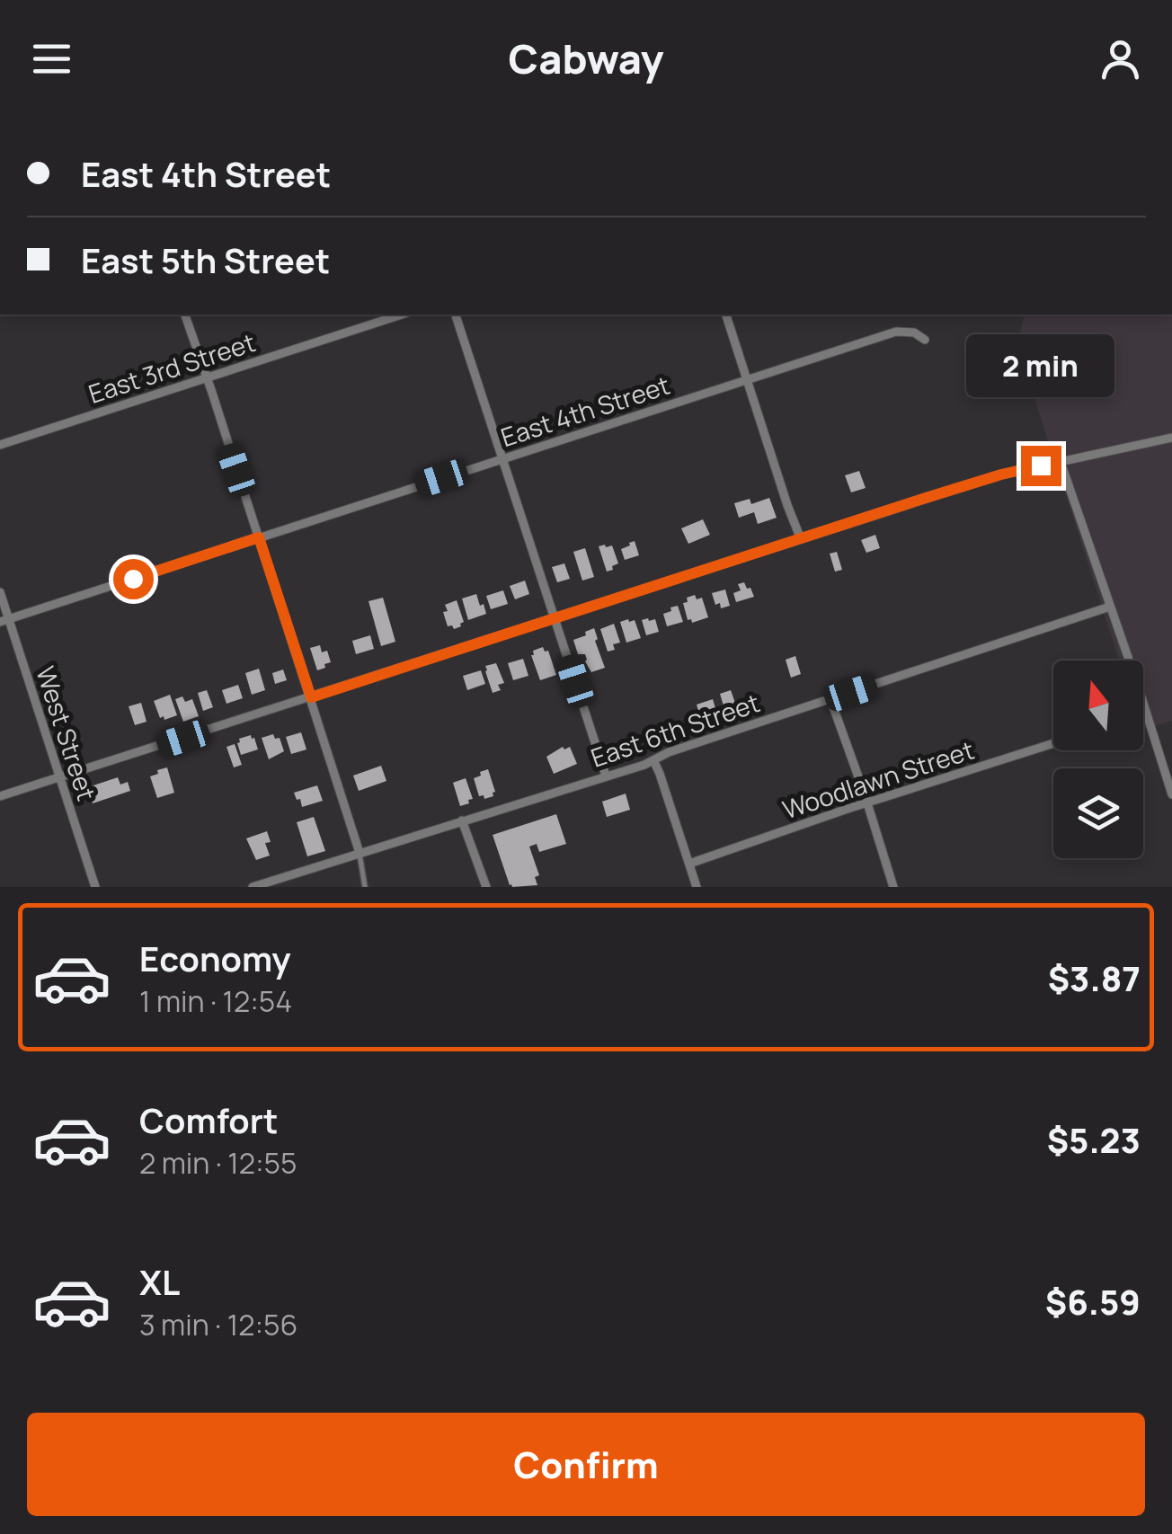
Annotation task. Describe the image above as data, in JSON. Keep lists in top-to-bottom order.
{
  "streets": {
    "street": [
      "East 3rd Street",
      "East 4th Street",
      "East 6th Street",
      "West Street",
      "Woodlawn Street"
    ]
  },
  "crossings": [
    ["East 4th Street", "West Street"]
  ],
  "north": "top",
  "page": {
    "header": "Cabway",
    "banner": ["East 4th Street", "East 5th Street"],
    "bubble": "2 min",
    "list": [
      {
        "name": "Economy",
        "note": "1 min · 12:54",
        "value": "$3.87"
      },
      {
        "name": "Comfort",
        "note": "2 min · 12:55",
        "value": "$5.23"
      },
      {
        "name": "XL",
        "note": "3 min · 12:56",
        "value": "$6.59"
      }
    ],
    "buttons": "Confirm"
  }
}
